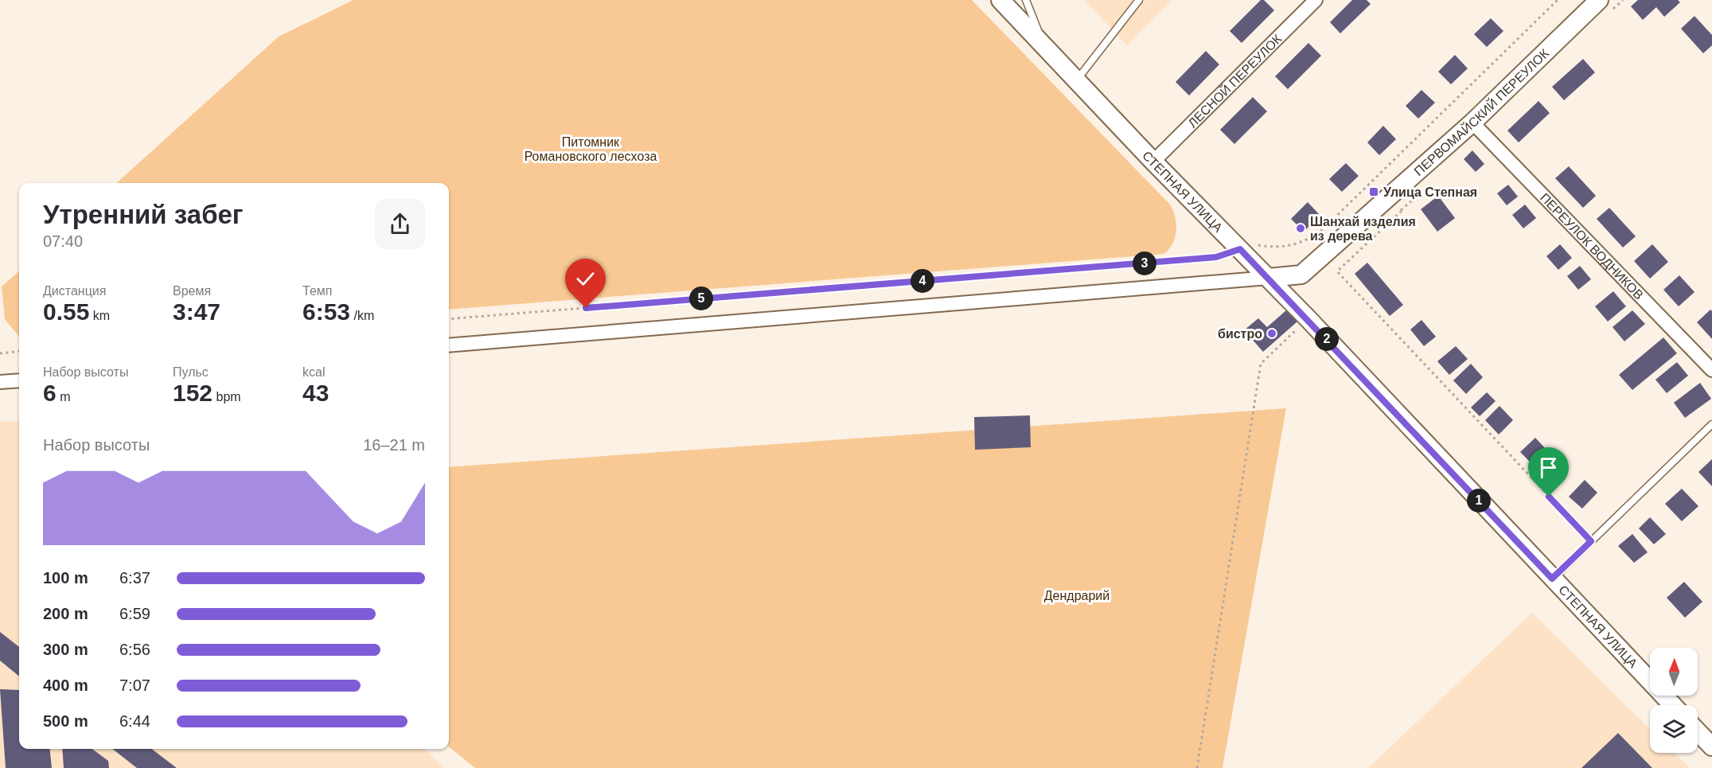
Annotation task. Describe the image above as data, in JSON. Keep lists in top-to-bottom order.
{
  "streets": {
    "main road": ["ПЕРВОМАЙСКИЙ ПЕРЕУЛОК", "СТЕПНАЯ УЛИЦА"],
    "street": ["ЛЕСНОЙ ПЕРЕУЛОК", "ПЕРЕУЛОК ВОДНИКОВ"]
  },
  "crossings": [
    ["ЛЕСНОЙ ПЕРЕУЛОК", "СТЕПНАЯ УЛИЦА"],
    ["ПЕРВОМАЙСКИЙ ПЕРЕУЛОК", "СТЕПНАЯ УЛИЦА"],
    ["ПЕРВОМАЙСКИЙ ПЕРЕУЛОК", "ПЕРЕУЛОК ВОДНИКОВ"]
  ],
  "parks": ["Питомник Романовского лесхоза", "Дендрарий"],
  "places": {
    "transit": ["Улица Степная"],
    "other": ["Шанхай изделия из дерева", "бистро"]
  },
  "north": "top",
  "page": {
    "heading": ["Утренний забег", "07:40"],
    "pins": [
      "3",
      "4",
      "5",
      "2",
      "1"
    ],
    "stats": [
      ["Дистанция", "0.55 km"],
      ["Время", "3:47"],
      ["Темп", "6:53 /km"],
      ["Набор высоты", "6 m"],
      ["Пульс", "152 bpm"],
      ["kcal", "43"]
    ],
    "chart": ["Набор высоты", "16–21 m"],
    "list": [
      {
        "name": "100 m",
        "note": "6:37"
      },
      {
        "name": "200 m",
        "note": "6:59"
      },
      {
        "name": "300 m",
        "note": "6:56"
      },
      {
        "name": "400 m",
        "note": "7:07"
      },
      {
        "name": "500 m",
        "note": "6:44"
      }
    ]
  }
}
